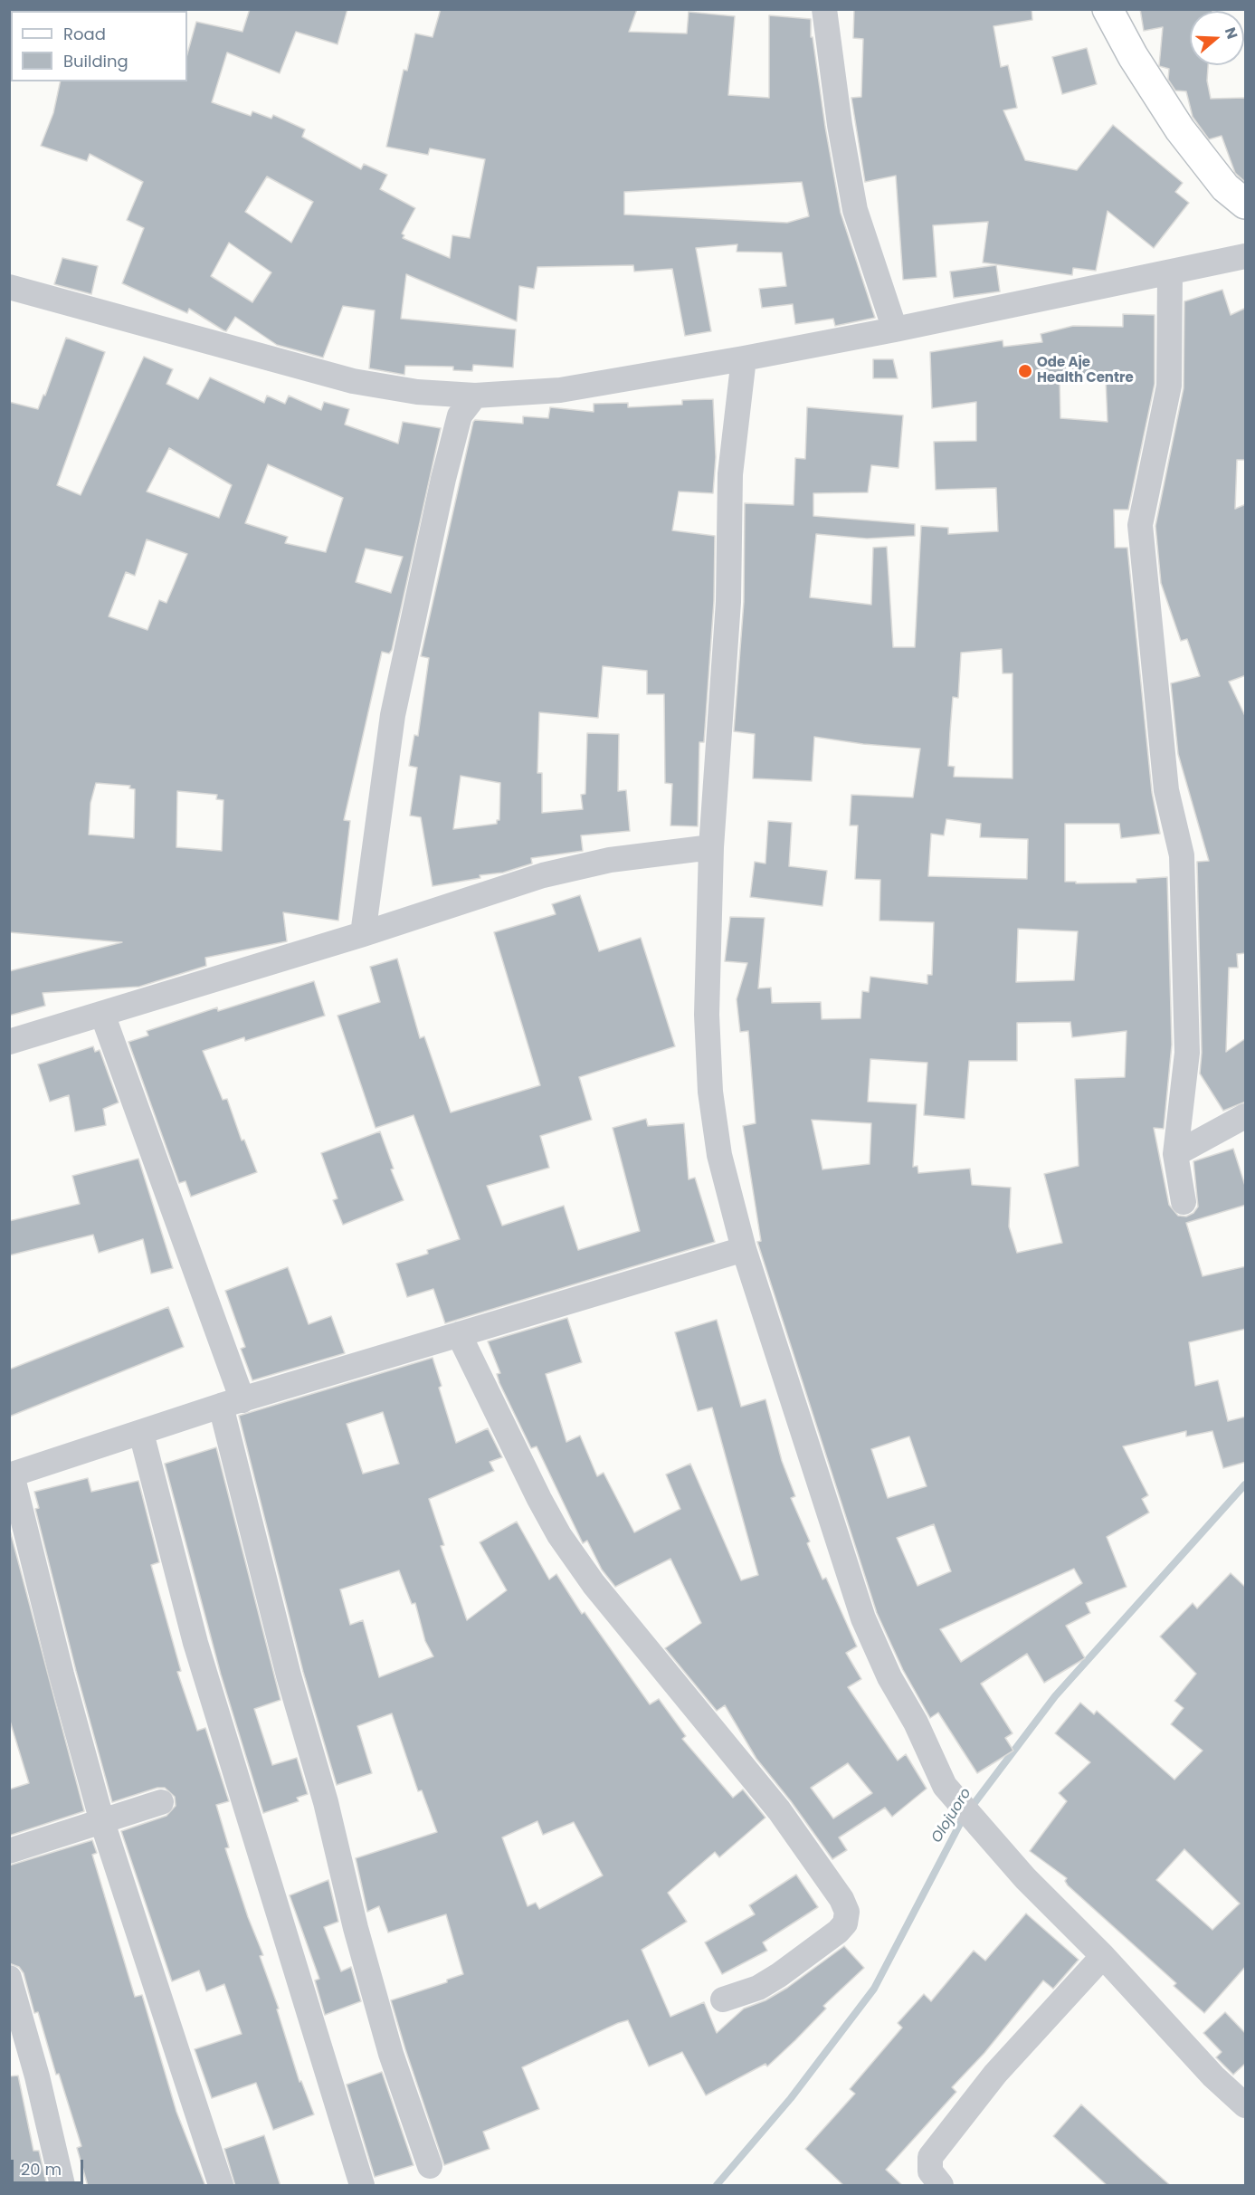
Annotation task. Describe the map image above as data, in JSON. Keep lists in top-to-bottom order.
{
  "water": ["Olojuoro"],
  "places": ["Ode Aje Health Centre"],
  "legend": ["Road", "Building"],
  "scale_bar": "20 m",
  "north": "right"
}
